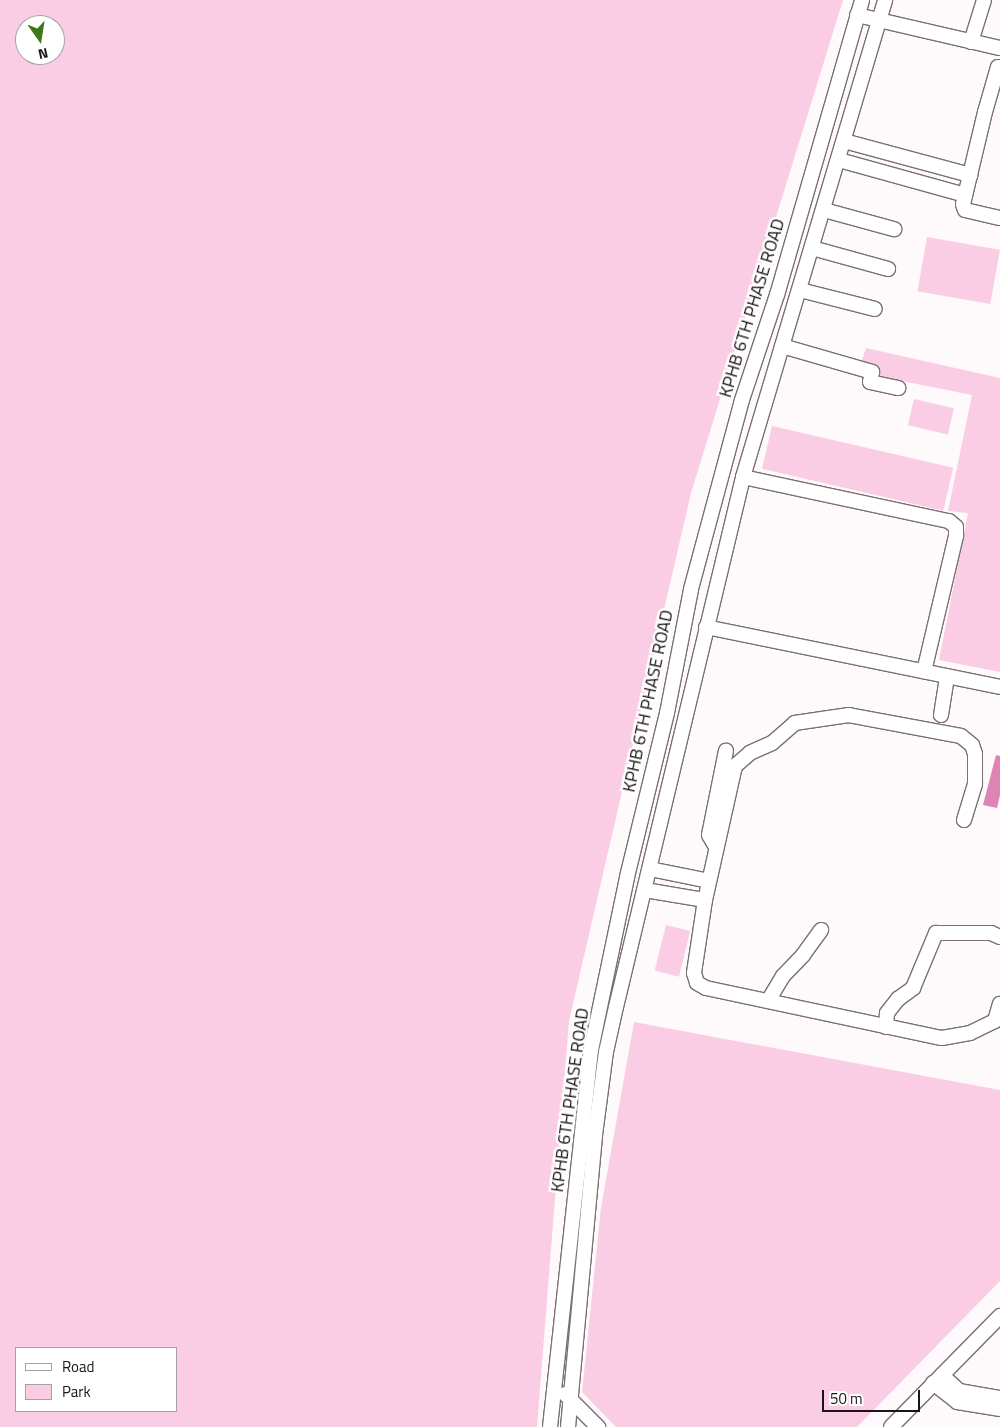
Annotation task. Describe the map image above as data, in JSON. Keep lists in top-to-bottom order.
{
  "streets": {
    "street": ["KPHB 6TH PHASE ROAD"]
  },
  "legend": ["Road", "Park"],
  "scale_bar": "50 m",
  "north": "bottom"
}
